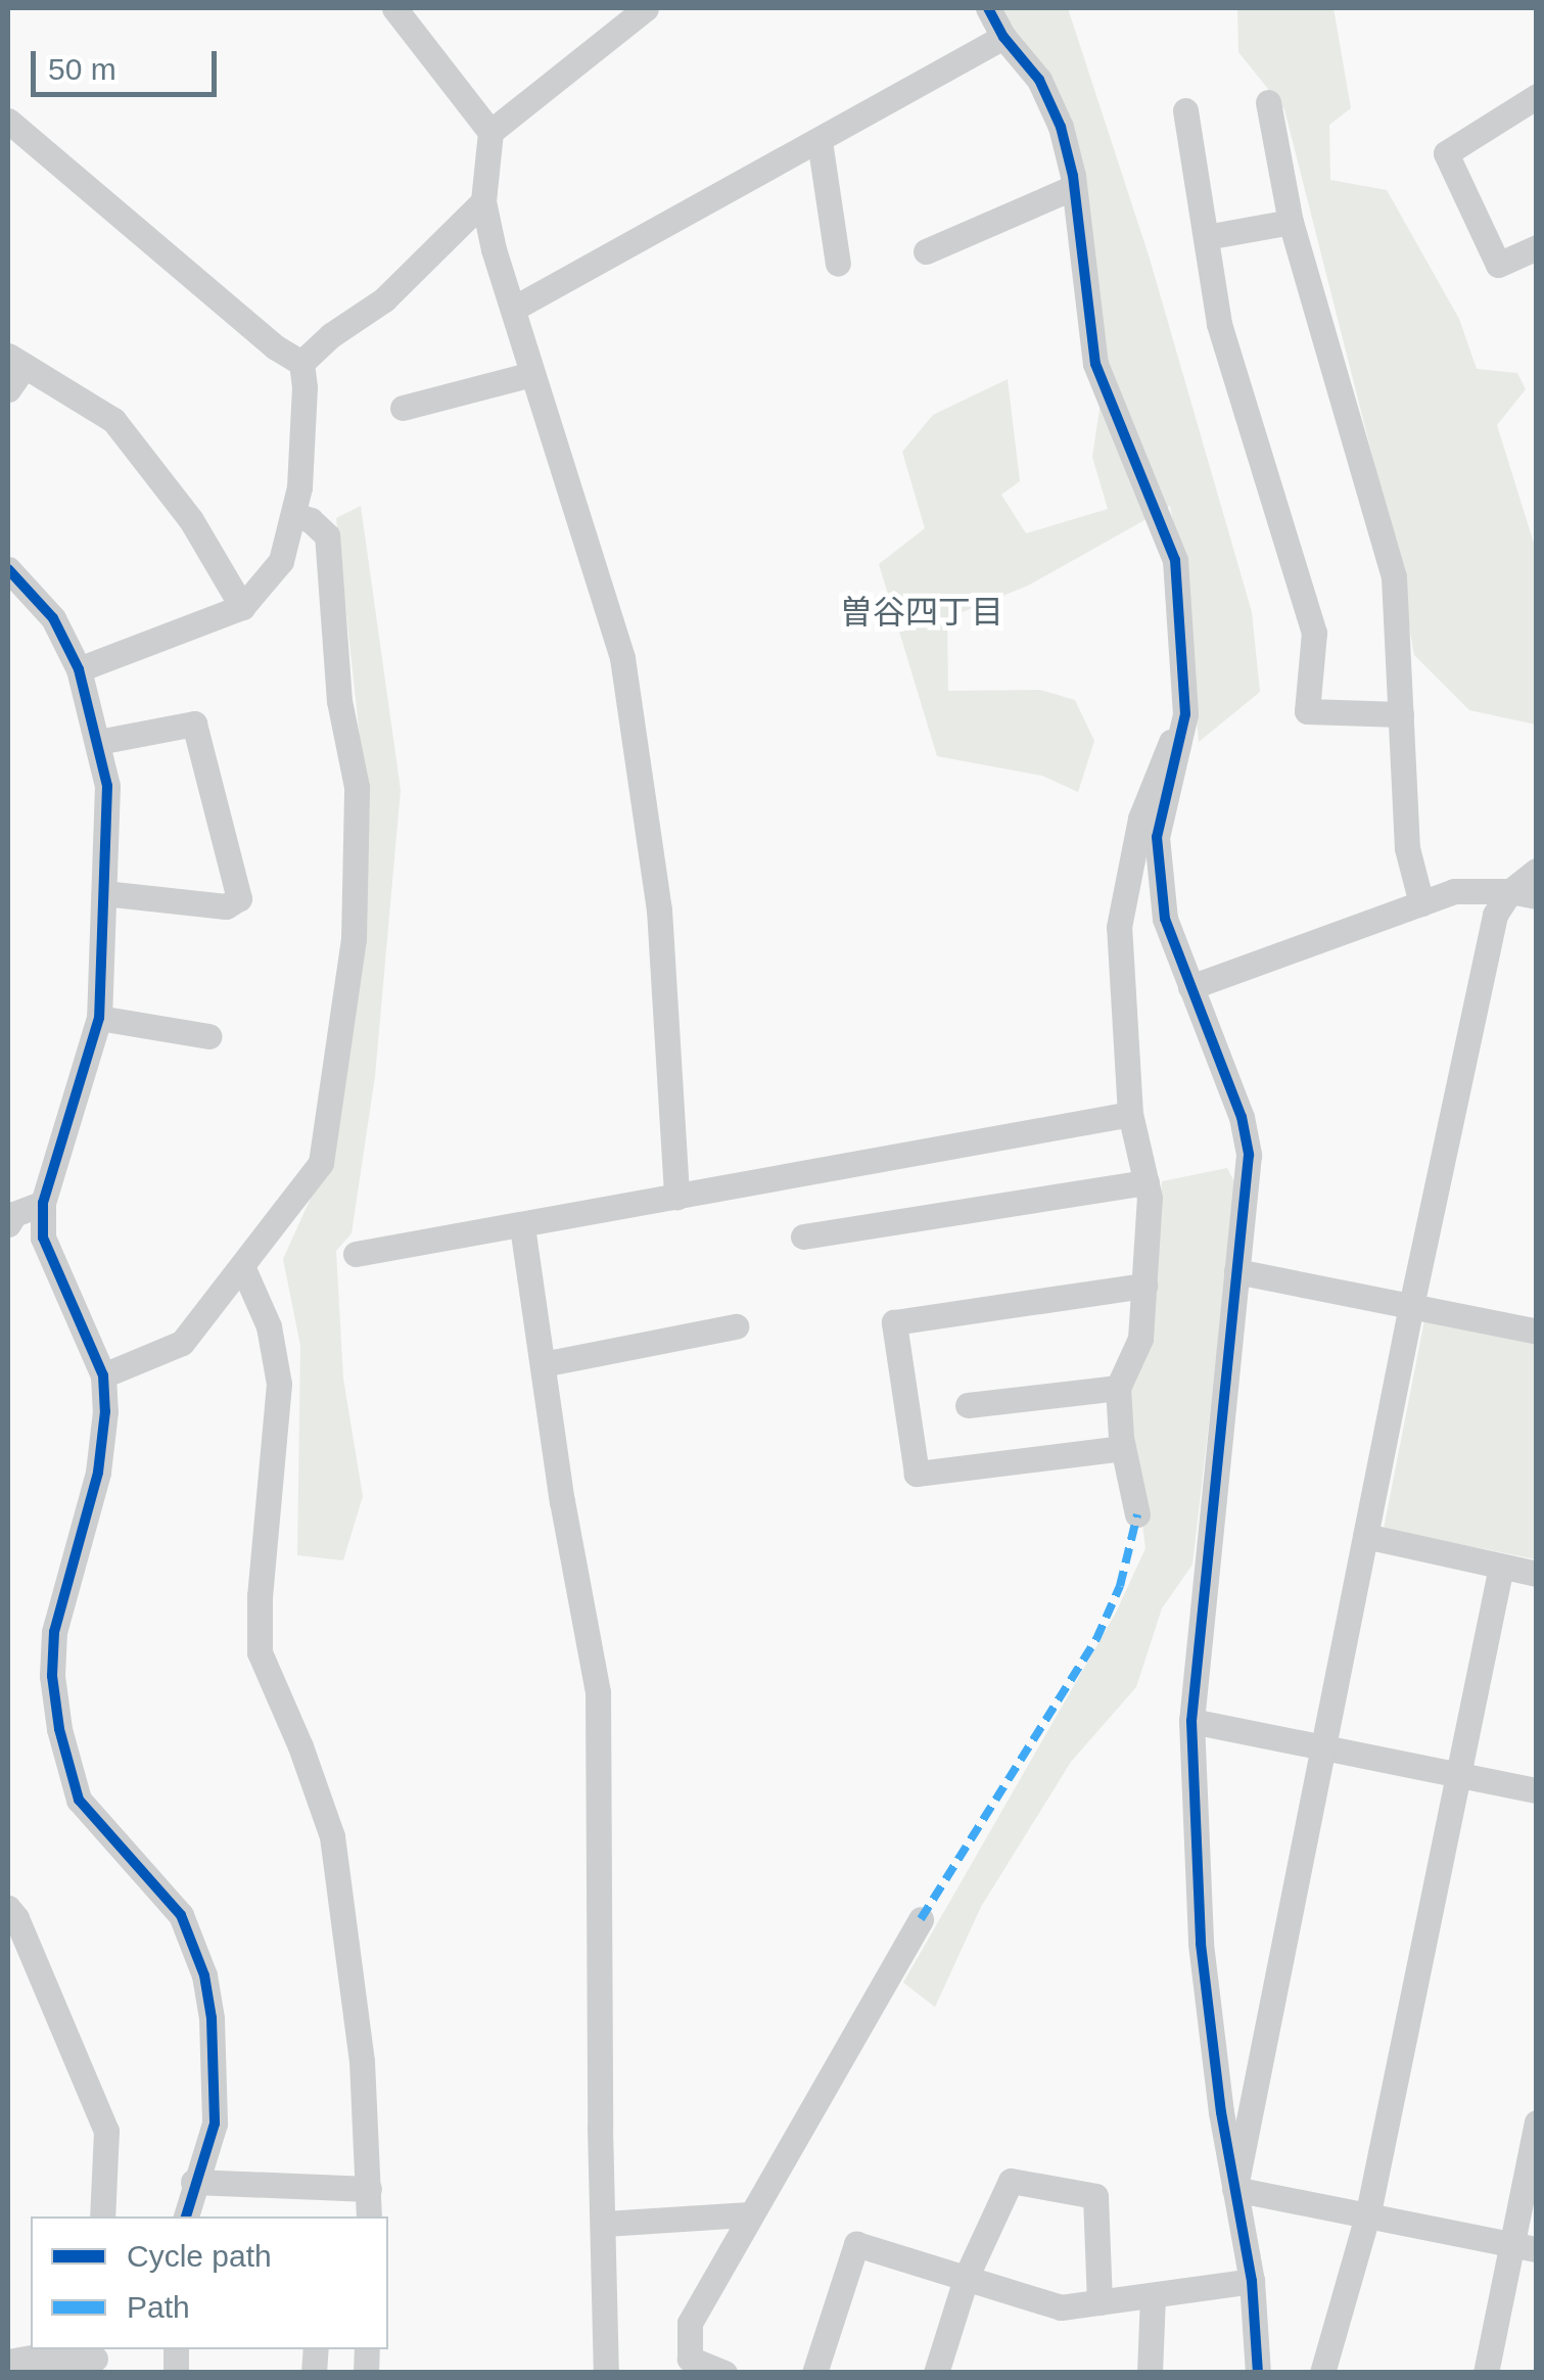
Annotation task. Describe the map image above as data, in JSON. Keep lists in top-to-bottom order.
{
  "districts": ["曽谷四丁目"],
  "legend": ["Cycle path", "Path"],
  "scale_bar": "50 m"
}
